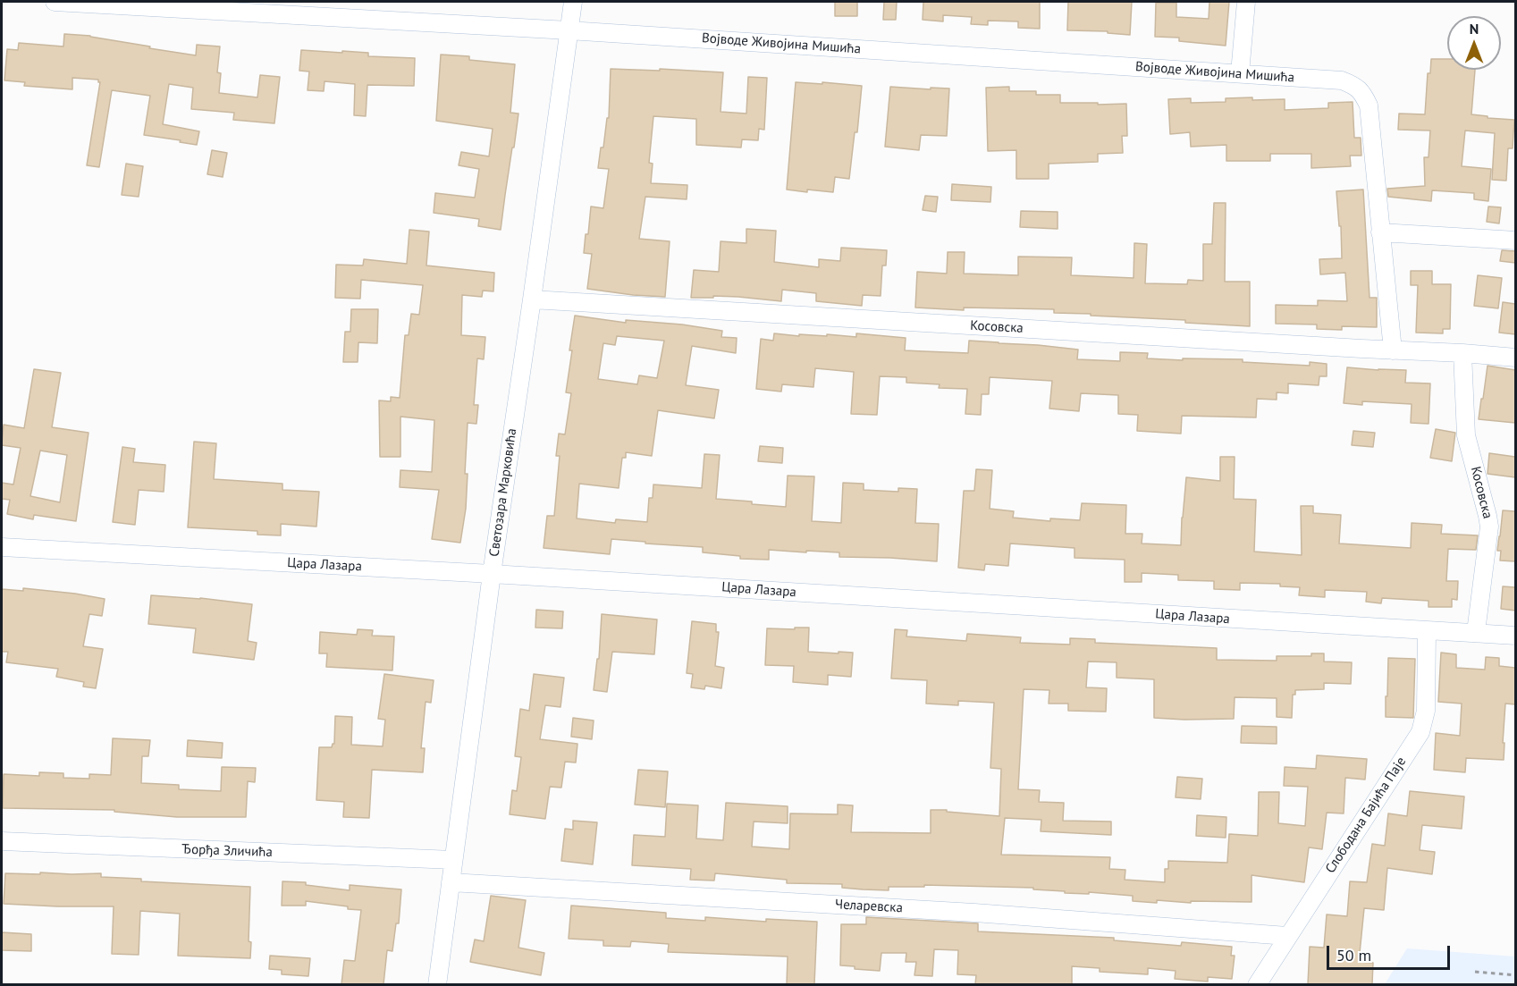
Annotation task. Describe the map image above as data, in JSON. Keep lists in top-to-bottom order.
{
  "streets": {
    "street": [
      "Војводе Живојина Мишића",
      "Косовска",
      "Светозара Марковића",
      "Цара Лазара",
      "Слободана Бајића Паје",
      "Ђорђа Зличића",
      "Челаревска"
    ]
  },
  "crossings": [
    ["Војводе Живојина Мишића", "Косовска"],
    ["Војводе Живојина Мишића", "Светозара Марковића"],
    ["Косовска", "Светозара Марковића"],
    ["Косовска", "Цара Лазара"],
    ["Светозара Марковића", "Цара Лазара"],
    ["Светозара Марковића", "Ђорђа Зличића"],
    ["Светозара Марковића", "Челаревска"],
    ["Цара Лазара", "Слободана Бајића Паје"],
    ["Слободана Бајића Паје", "Челаревска"]
  ],
  "scale_bar": "50 m",
  "north": "top"
}
